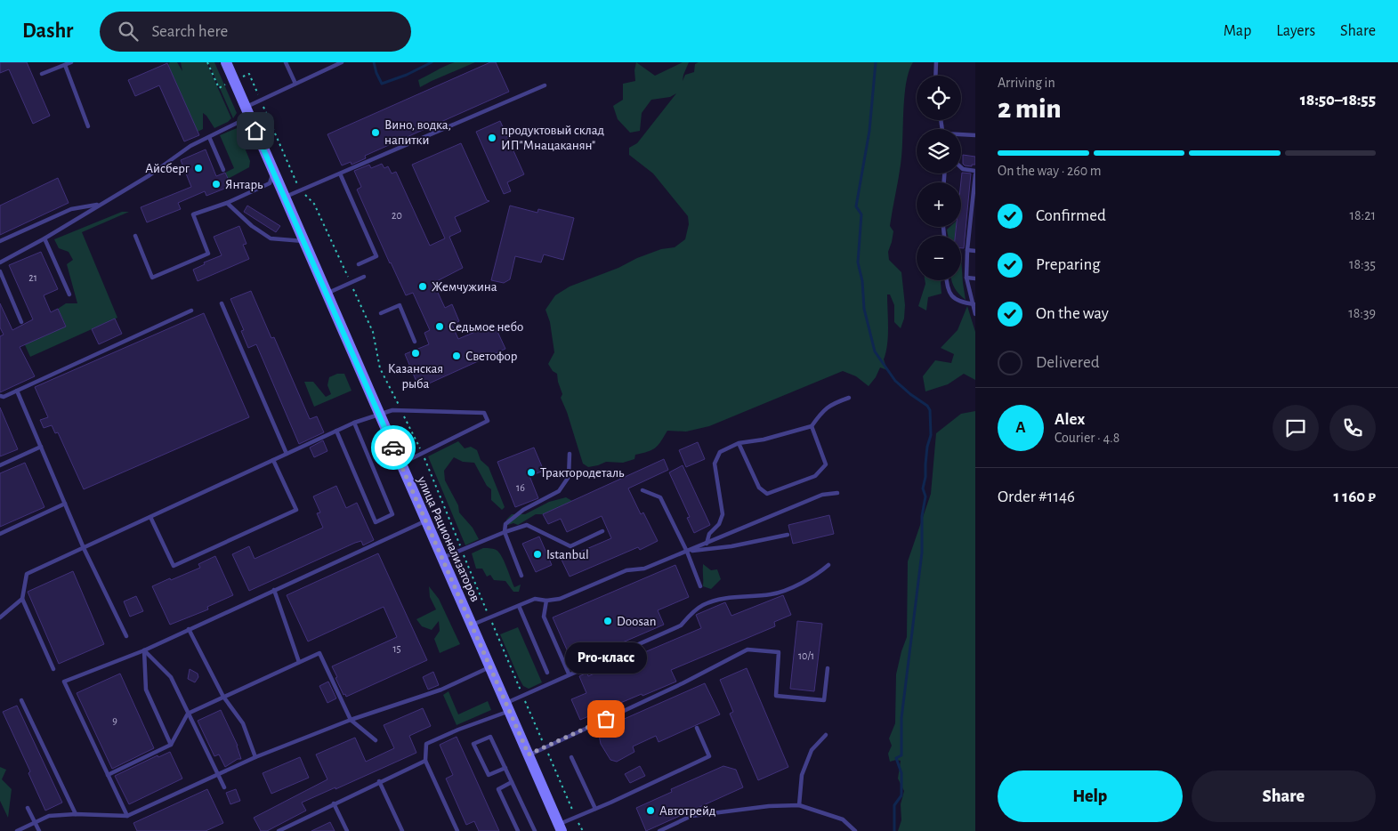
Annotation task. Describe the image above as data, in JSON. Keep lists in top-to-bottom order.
{
  "streets": {
    "main road": ["улица Рационализаторов"]
  },
  "places": [
    "Вино, водка, напитки",
    "продуктовый склад ИП\"Мнацаканян\"",
    "Айсберг",
    "Янтарь",
    "Жемчужина",
    "Седьмое небо",
    "Казанская рыба",
    "Светофор",
    "Трактородеталь",
    "Istanbul",
    "Doosan",
    "Pro-класс",
    "Автотрейд"
  ],
  "house_numbers": [
    "20",
    "21",
    "16",
    "15",
    "10/1",
    "9"
  ],
  "page": {
    "header": "Dashr",
    "search": "Search here",
    "nav": ["Map", "Layers", "Share"],
    "heading": ["2 min", "Arriving in", "18:50–18:55"],
    "panel": [
      "Alex",
      "Courier · 4.8",
      "Order #1146",
      "1 160 ₽"
    ],
    "map_buttons": ["+", "−"],
    "bar": "On the way · 260 m",
    "list": [
      ["Confirmed", "18:21"],
      ["Preparing", "18:35"],
      ["On the way", "18:39"],
      "Delivered"
    ],
    "round": "A",
    "bubble": "Pro-класс",
    "buttons": ["Help", "Share"]
  }
}
